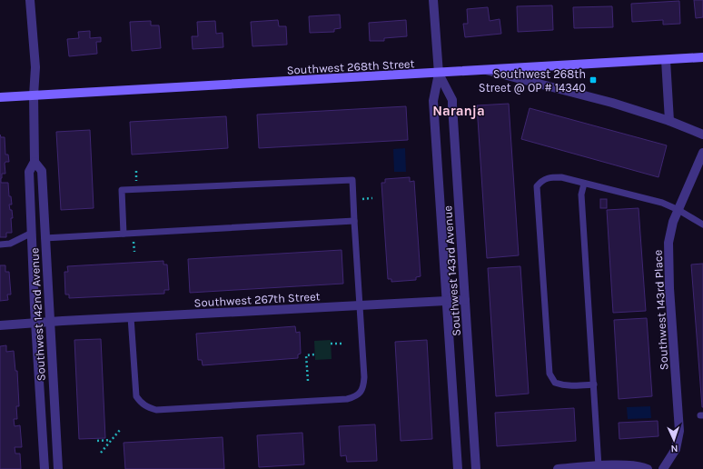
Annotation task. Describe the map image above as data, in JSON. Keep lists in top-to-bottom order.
{
  "streets": {
    "main road": ["Southwest 268th Street"],
    "street": [
      "Southwest 143rd Avenue",
      "Southwest 267th Street",
      "Southwest 143rd Place",
      "Southwest 142nd Avenue"
    ]
  },
  "crossings": [
    ["Southwest 268th Street", "Southwest 143rd Avenue"],
    ["Southwest 268th Street", "Southwest 142nd Avenue"],
    ["Southwest 143rd Avenue", "Southwest 267th Street"],
    ["Southwest 267th Street", "Southwest 142nd Avenue"]
  ],
  "districts": ["Naranja"],
  "places": {
    "transit": ["Southwest 268th Street @ OP # 14340"]
  },
  "north": "bottom"
}
